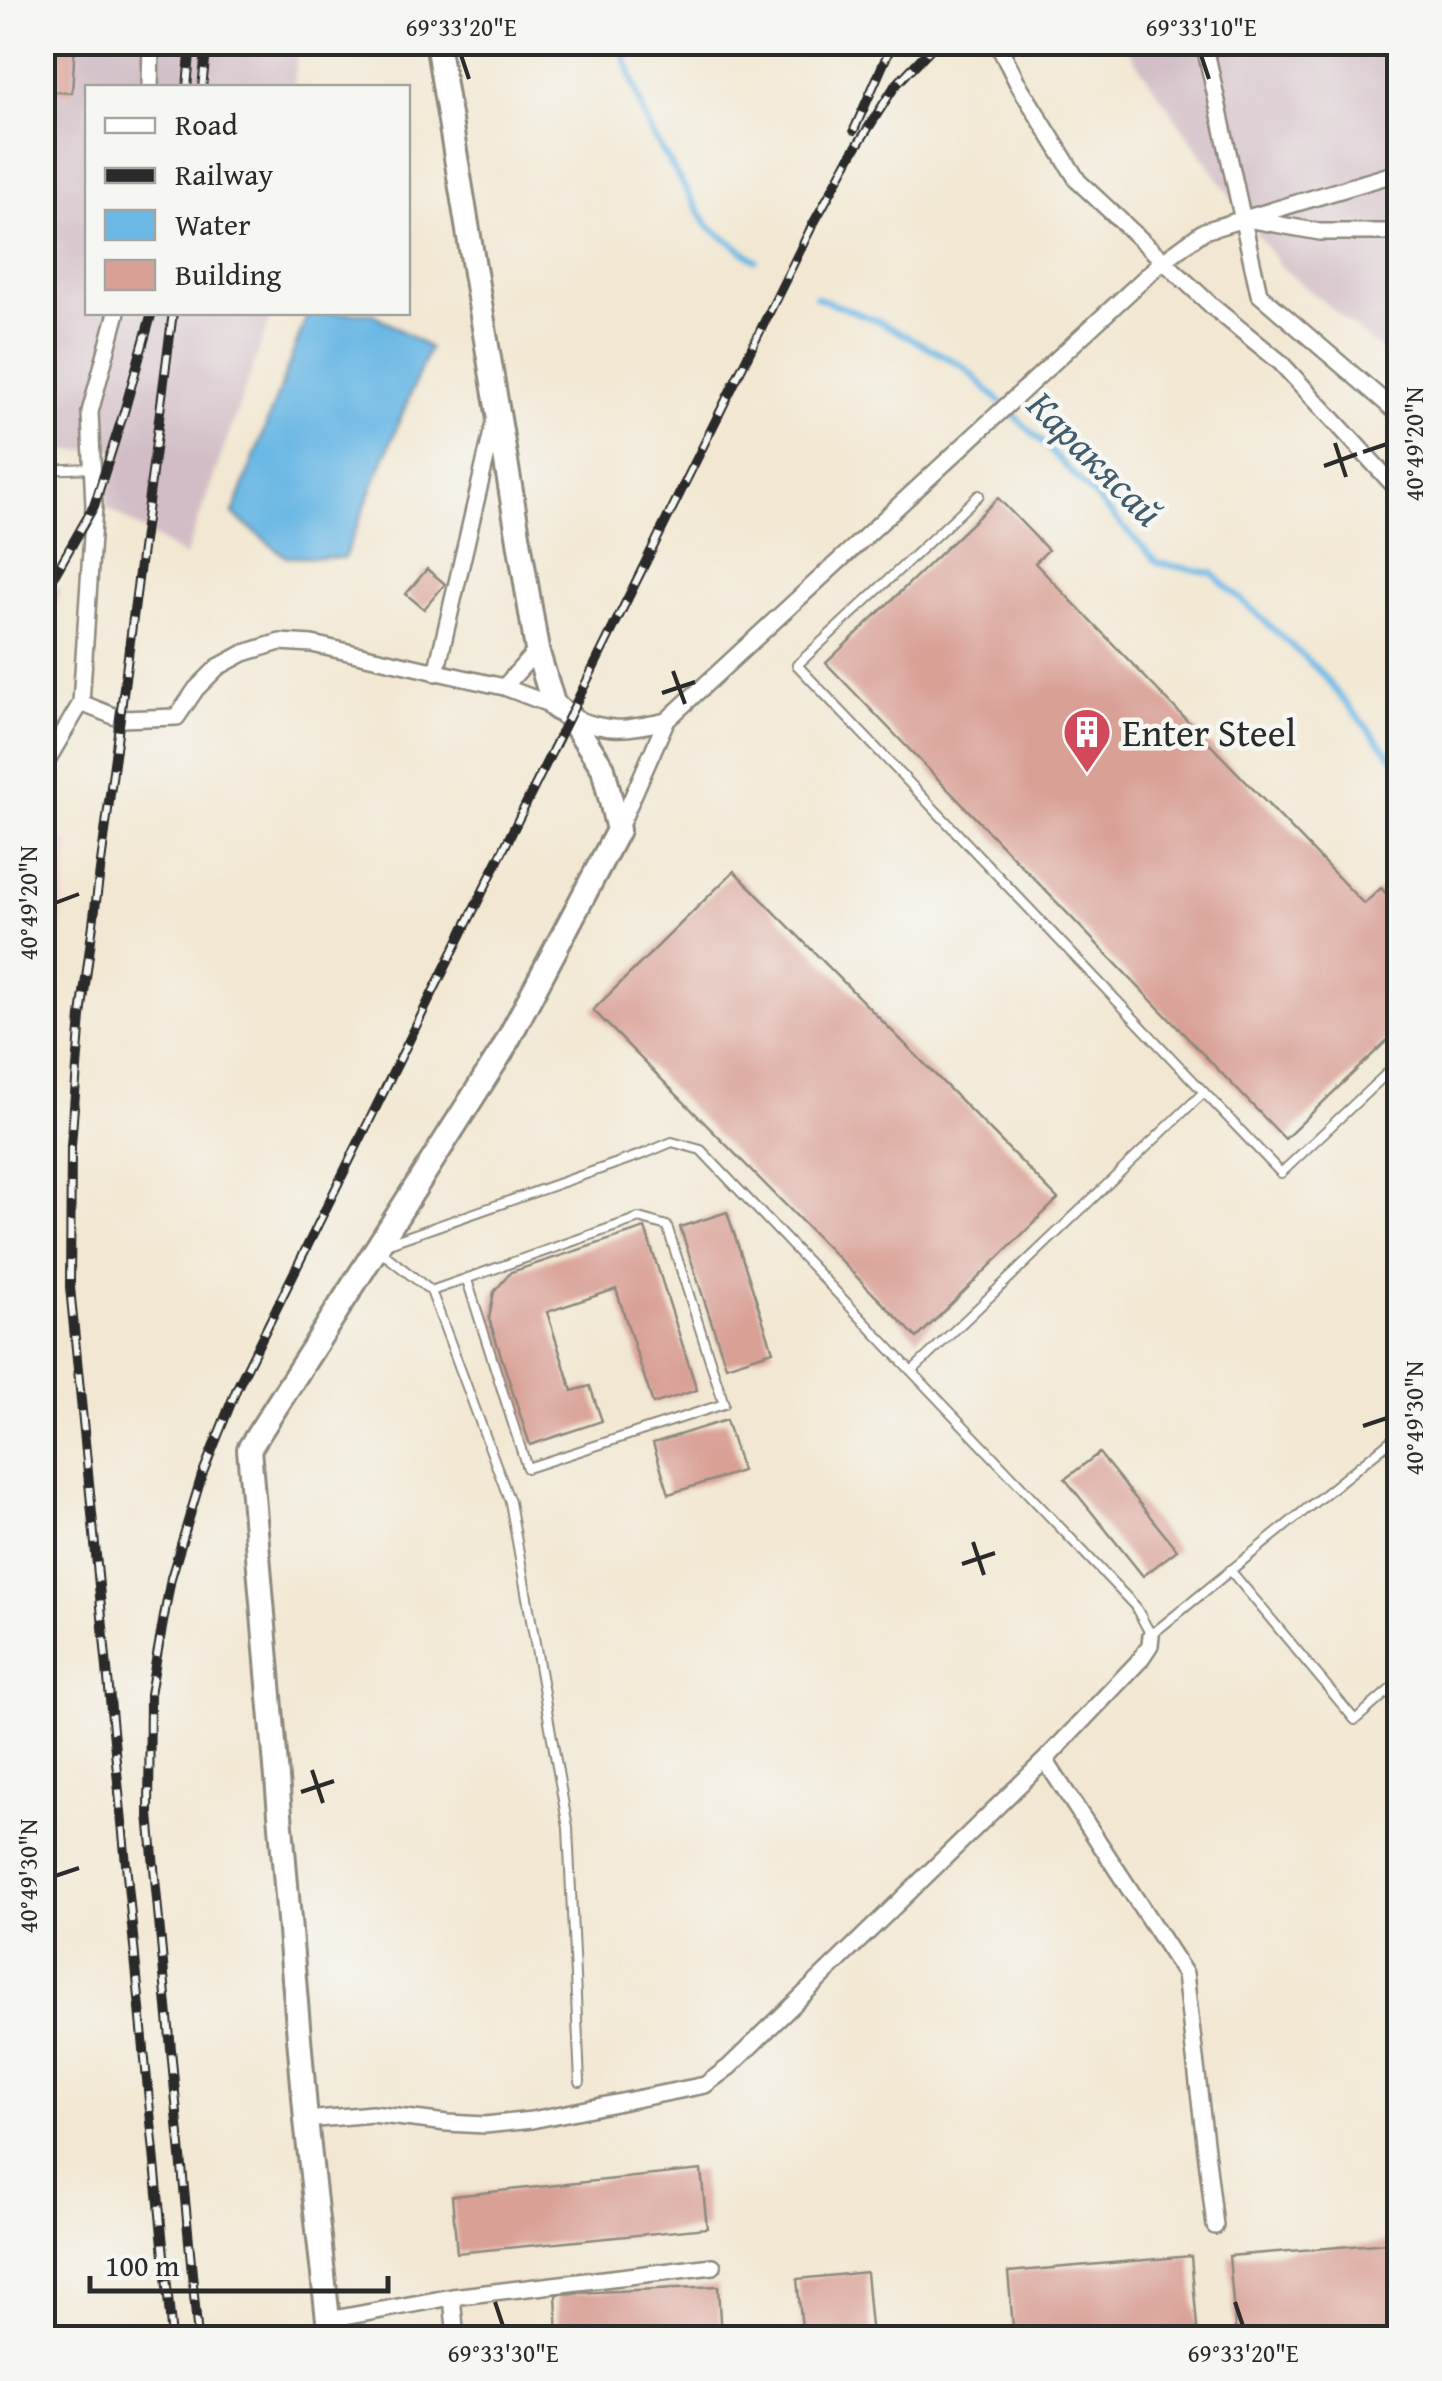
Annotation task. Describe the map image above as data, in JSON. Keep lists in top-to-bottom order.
{
  "water": ["Каракясай"],
  "places": {
    "building": ["Enter Steel"]
  },
  "legend": [
    "Road",
    "Railway",
    "Water",
    "Building"
  ],
  "scale_bar": "100 m",
  "coordinates": [
    "69°33'20\"E",
    "69°33'10\"E",
    "40°49'20\"N",
    "40°49'30\"N",
    "69°33'30\"E"
  ]
}
